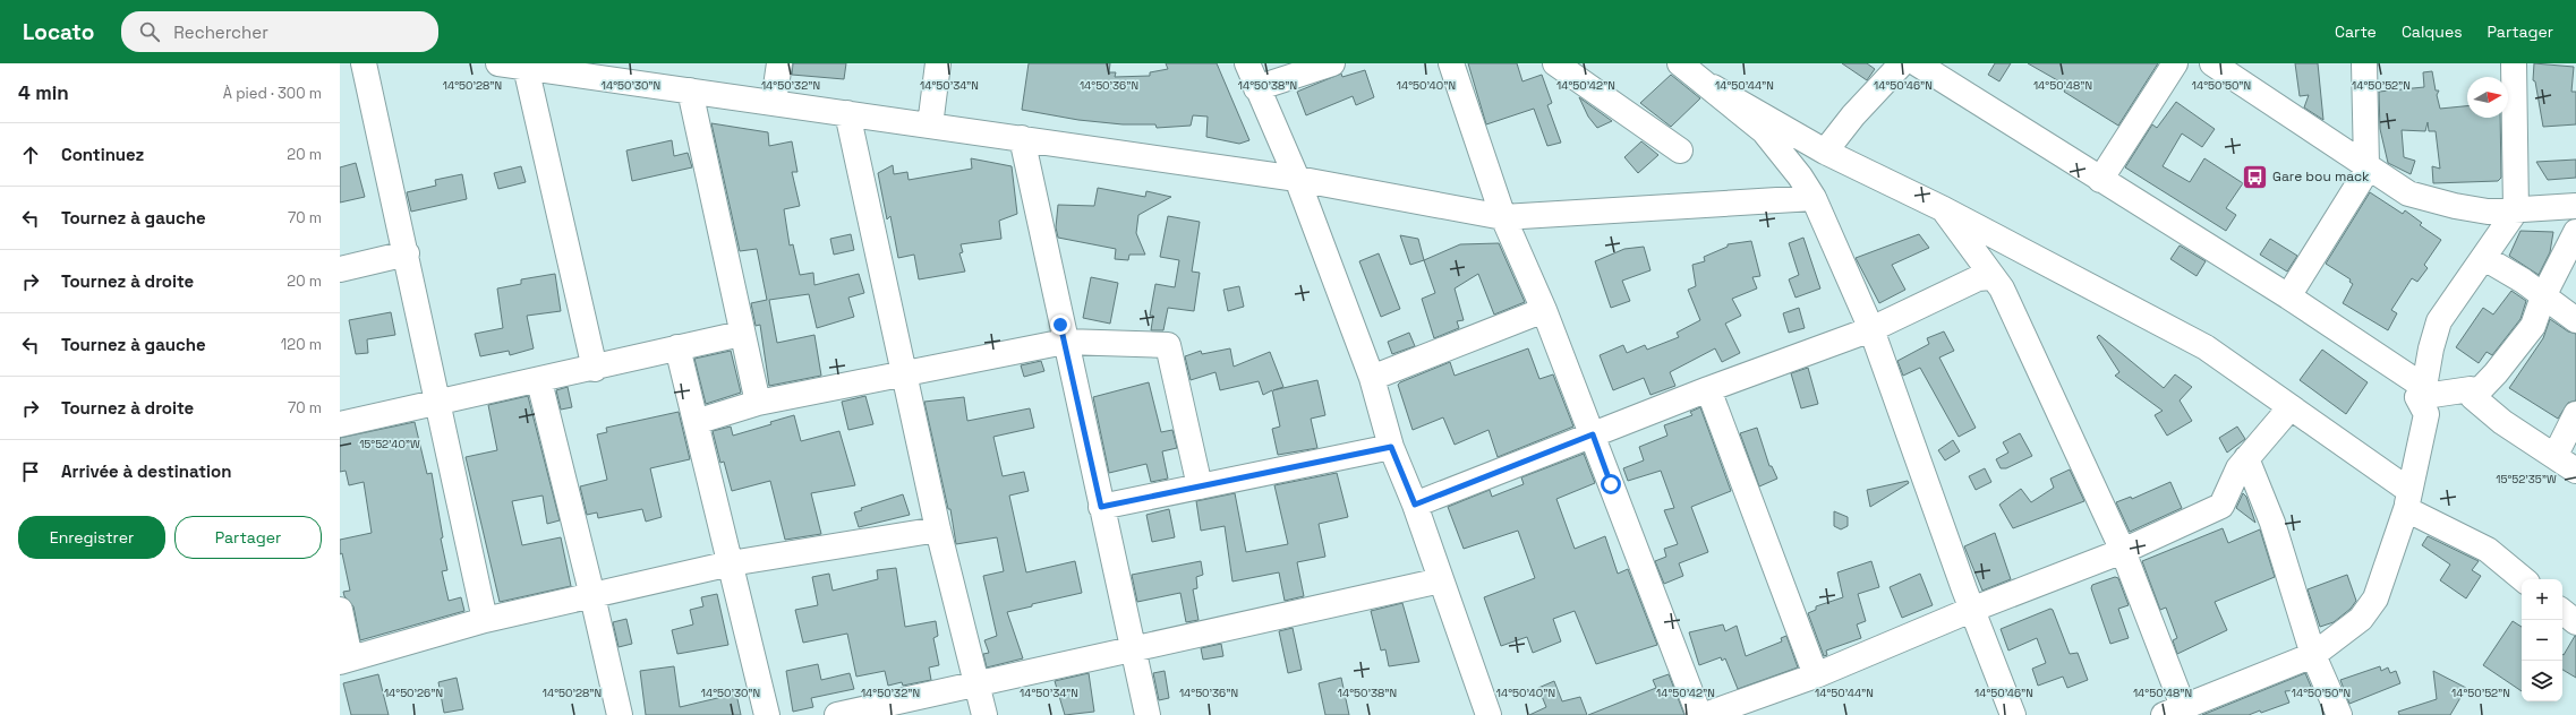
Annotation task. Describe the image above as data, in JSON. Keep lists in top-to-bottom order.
{
  "places": {
    "bus stop": ["Gare bou mack"]
  },
  "north": "right",
  "page": {
    "header": "Locato",
    "search": "Rechercher",
    "nav": ["Carte", "Calques", "Partager"],
    "heading": ["4 min", "À pied · 300 m"],
    "list": [
      ["Continuez", "20 m"],
      ["Tournez à gauche", "70 m"],
      ["Tournez à droite", "20 m"],
      ["Tournez à gauche", "120 m"],
      ["Tournez à droite", "70 m"],
      "Arrivée à destination"
    ],
    "buttons": ["Enregistrer", "Partager"],
    "map_buttons": ["+", "−"]
  },
  "coordinates": [
    "14°50'28\"N",
    "14°50'30\"N",
    "14°50'34\"N",
    "14°50'36\"N",
    "14°50'38\"N",
    "14°50'40\"N",
    "14°50'46\"N",
    "14°50'50\"N",
    "14°50'32\"N",
    "14°50'42\"N",
    "14°50'44\"N",
    "14°50'48\"N",
    "14°50'52\"N",
    "15°52'40\"W",
    "15°52'35\"W",
    "14°50'26\"N"
  ]
}
